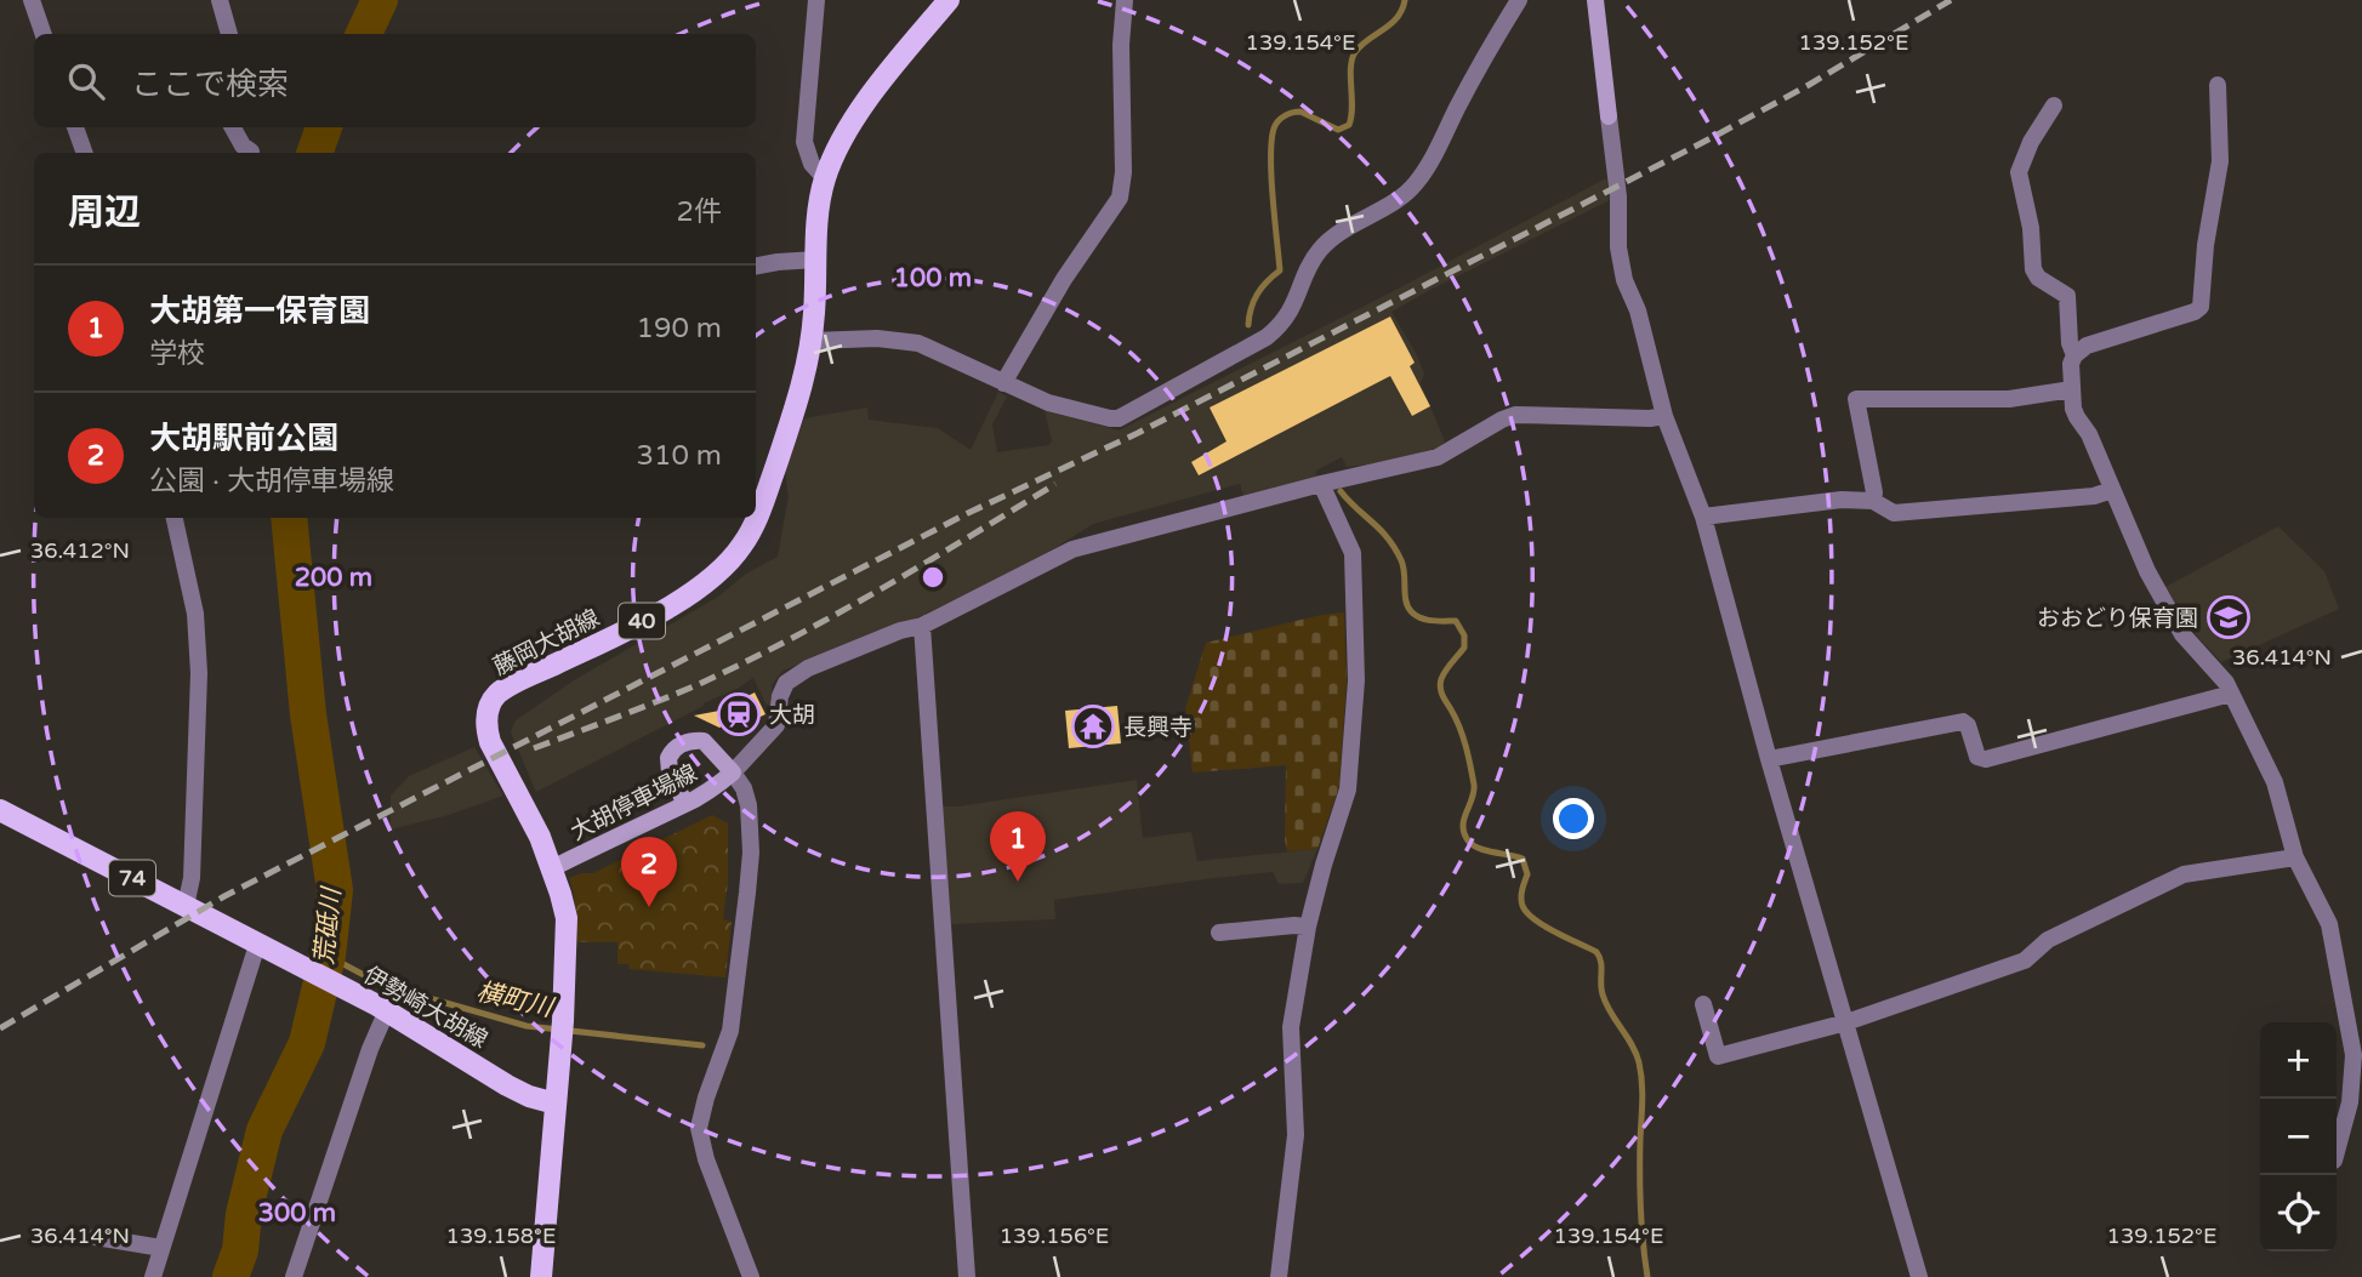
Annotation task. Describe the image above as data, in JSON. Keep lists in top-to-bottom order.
{
  "streets": {
    "main road": [
      "40",
      "藤岡大胡線",
      "74",
      "伊勢崎大胡線"
    ],
    "street": ["大胡停車場線"]
  },
  "crossings": [
    ["藤岡大胡線", "大胡停車場線"],
    ["藤岡大胡線", "伊勢崎大胡線"]
  ],
  "water": ["荒砥川", "横町川"],
  "places": {
    "school or university": ["おおどり保育園"],
    "station": ["大胡"],
    "temple": ["長興寺"]
  },
  "page": {
    "search": "ここで検索",
    "heading": ["周辺", "2件"],
    "list": [
      {
        "mark": "1",
        "name": "大胡第一保育園",
        "note": "学校",
        "value": "190 m"
      },
      {
        "mark": "2",
        "name": "大胡駅前公園",
        "note": "公園 · 大胡停車場線",
        "value": "310 m"
      }
    ],
    "pins": ["1", "2"],
    "map_buttons": ["+", "−"]
  },
  "coordinates": [
    "139.154°E",
    "139.152°E",
    "36.412°N",
    "36.414°N",
    "139.158°E",
    "139.156°E"
  ],
  "rings": ["100 m", "200 m", "300 m"]
}
